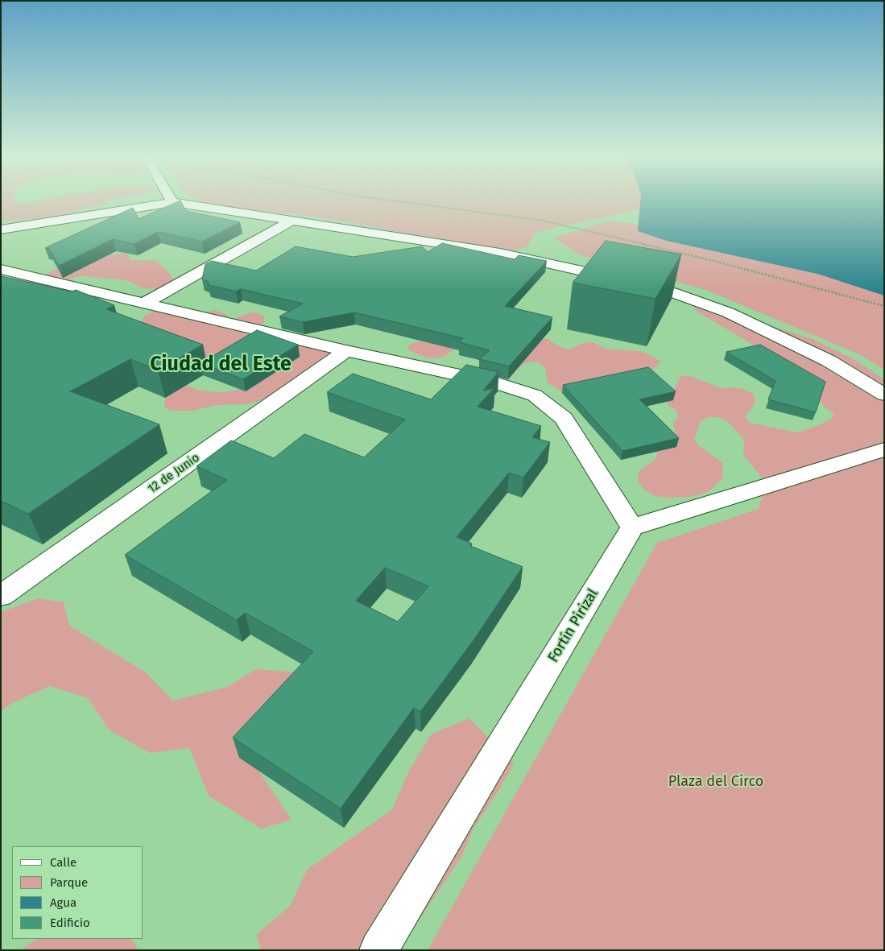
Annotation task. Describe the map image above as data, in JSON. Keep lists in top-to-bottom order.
{
  "streets": {
    "street": ["12 de Junio", "Fortín Pirizal"]
  },
  "districts": ["Ciudad del Este"],
  "parks": ["Plaza del Circo"],
  "legend": [
    "Calle",
    "Parque",
    "Agua",
    "Edificio"
  ]
}
